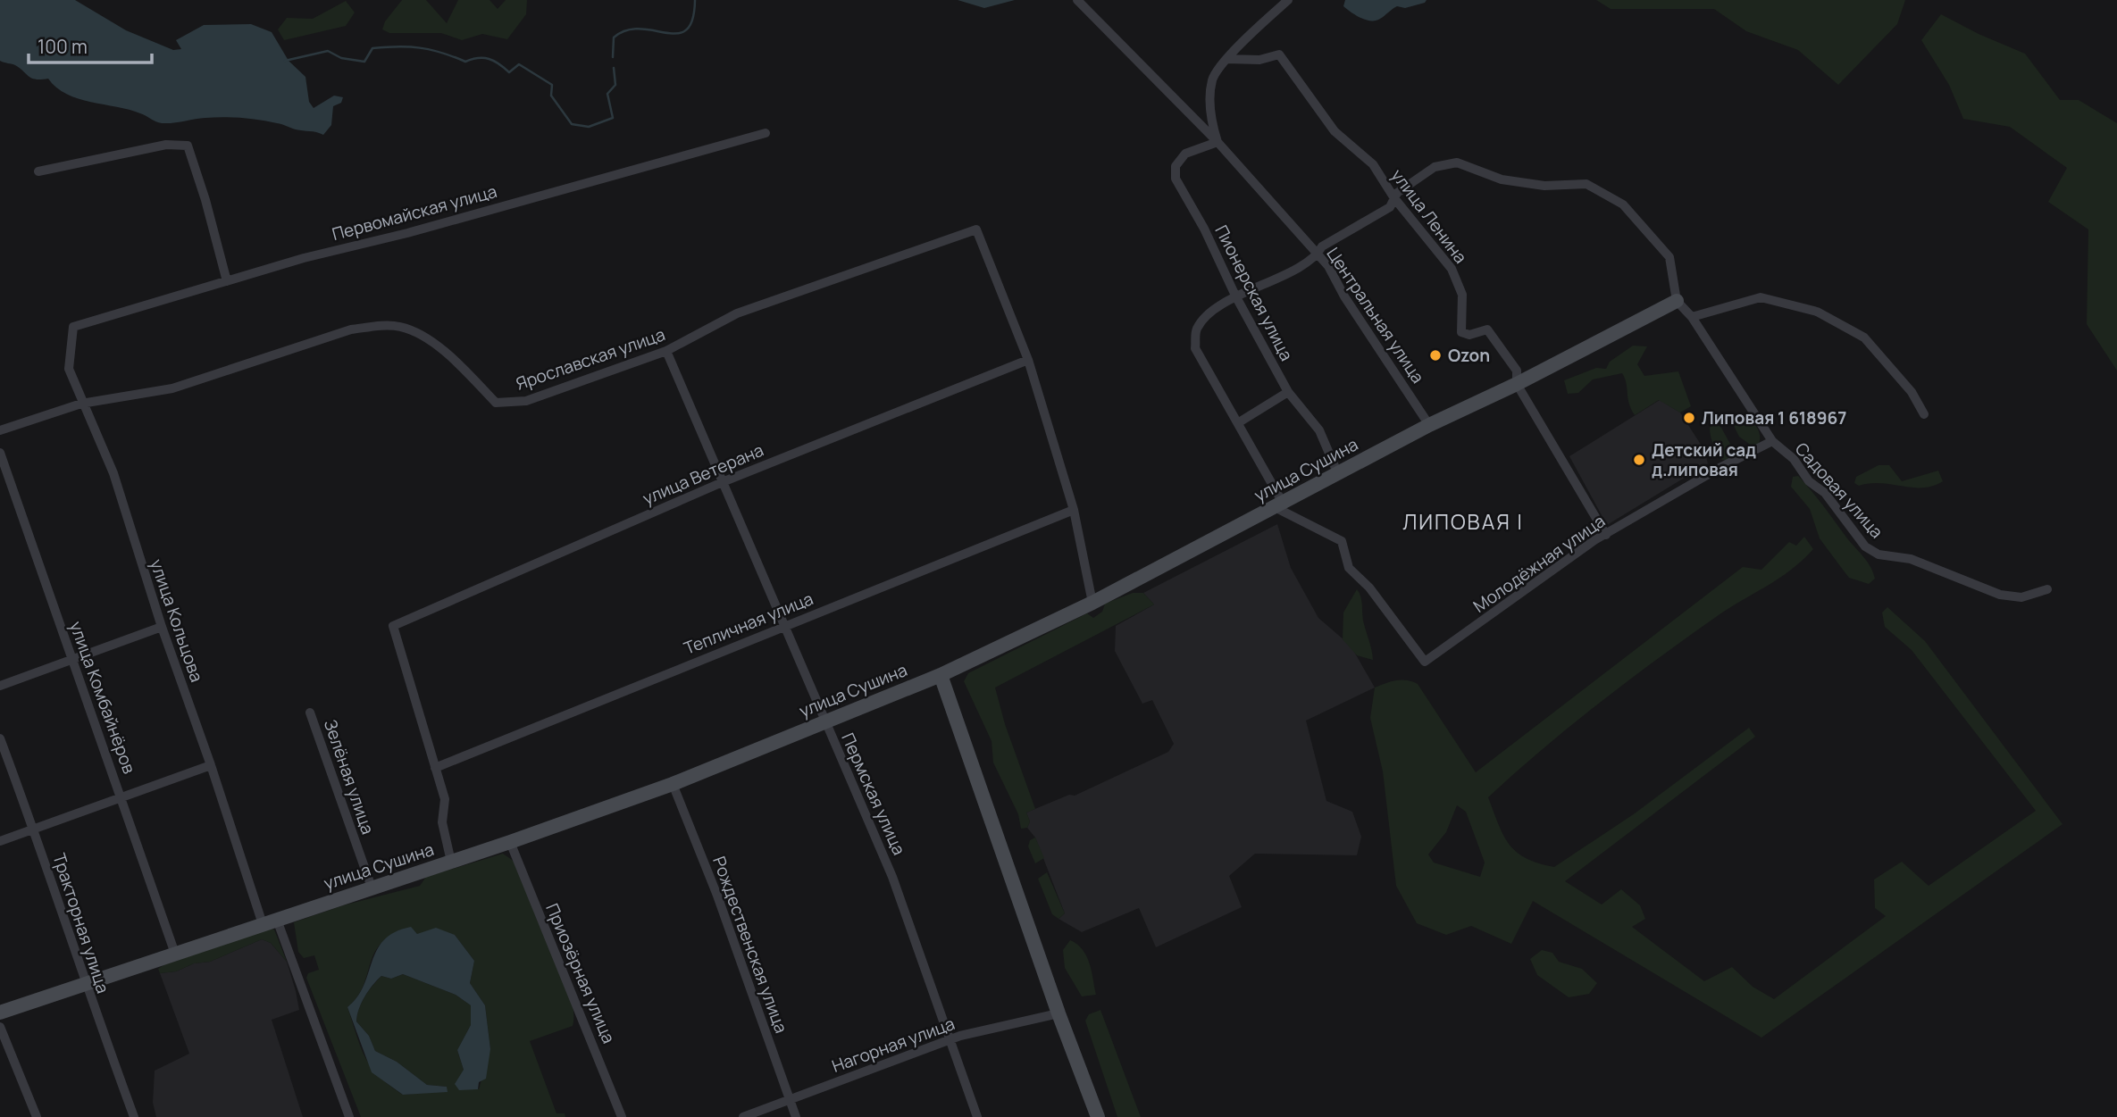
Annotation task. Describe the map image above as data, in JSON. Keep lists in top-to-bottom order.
{
  "streets": {
    "street": [
      "Первомайская улица",
      "улица Ленина",
      "Пионерская улица",
      "Центральная улица",
      "Ярославская улица",
      "улица Сушина",
      "улица Ветерана",
      "Садовая улица",
      "Молодёжная улица",
      "улица Кольцова",
      "Тепличная улица",
      "улица Комбайнёров",
      "Зелёная улица",
      "Пермская улица",
      "Тракторная улица",
      "Рождественская улица",
      "Приозёрная улица",
      "Нагорная улица"
    ]
  },
  "crossings": [
    ["Первомайская улица", "улица Кольцова"],
    ["улица Ленина", "улица Сушина"],
    ["улица Ленина", "Молодёжная улица"],
    ["Пионерская улица", "Центральная улица"],
    ["Пионерская улица", "улица Сушина"],
    ["Центральная улица", "улица Сушина"],
    ["Ярославская улица", "улица Ветерана"],
    ["Ярославская улица", "улица Кольцова"],
    ["Ярославская улица", "Пермская улица"],
    ["улица Сушина", "Садовая улица"],
    ["улица Сушина", "Молодёжная улица"],
    ["улица Сушина", "улица Кольцова"],
    ["улица Сушина", "улица Комбайнёров"],
    ["улица Сушина", "Зелёная улица"],
    ["улица Сушина", "Пермская улица"],
    ["улица Сушина", "Тракторная улица"],
    ["улица Сушина", "Рождественская улица"],
    ["улица Сушина", "Приозёрная улица"],
    ["улица Ветерана", "Тепличная улица"],
    ["улица Ветерана", "Пермская улица"],
    ["Садовая улица", "Молодёжная улица"],
    ["Тепличная улица", "Пермская улица"],
    ["Пермская улица", "Нагорная улица"],
    ["Рождественская улица", "Нагорная улица"]
  ],
  "districts": ["ЛИПОВАЯ I"],
  "places": ["Ozon", "Липовая 1 618967", "Детский сад д.липовая"],
  "scale_bar": "100 m"
}
